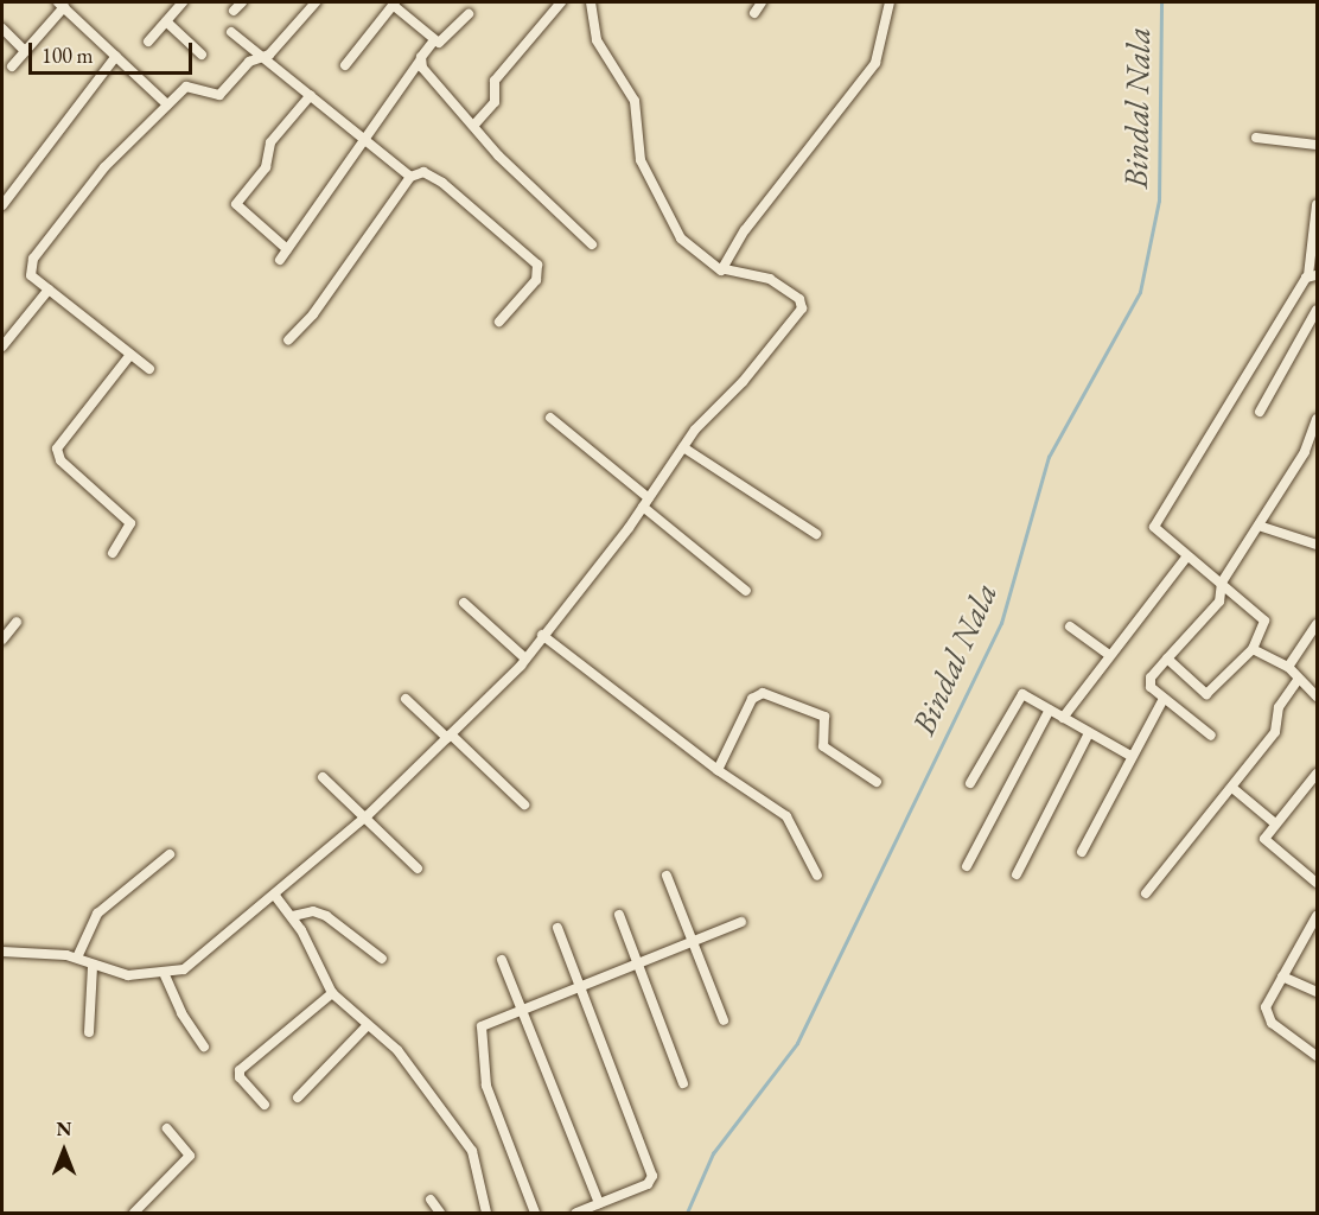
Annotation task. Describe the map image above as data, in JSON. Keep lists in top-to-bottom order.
{
  "water": ["Bindal Nala"],
  "scale_bar": "100 m",
  "north": "top"
}
